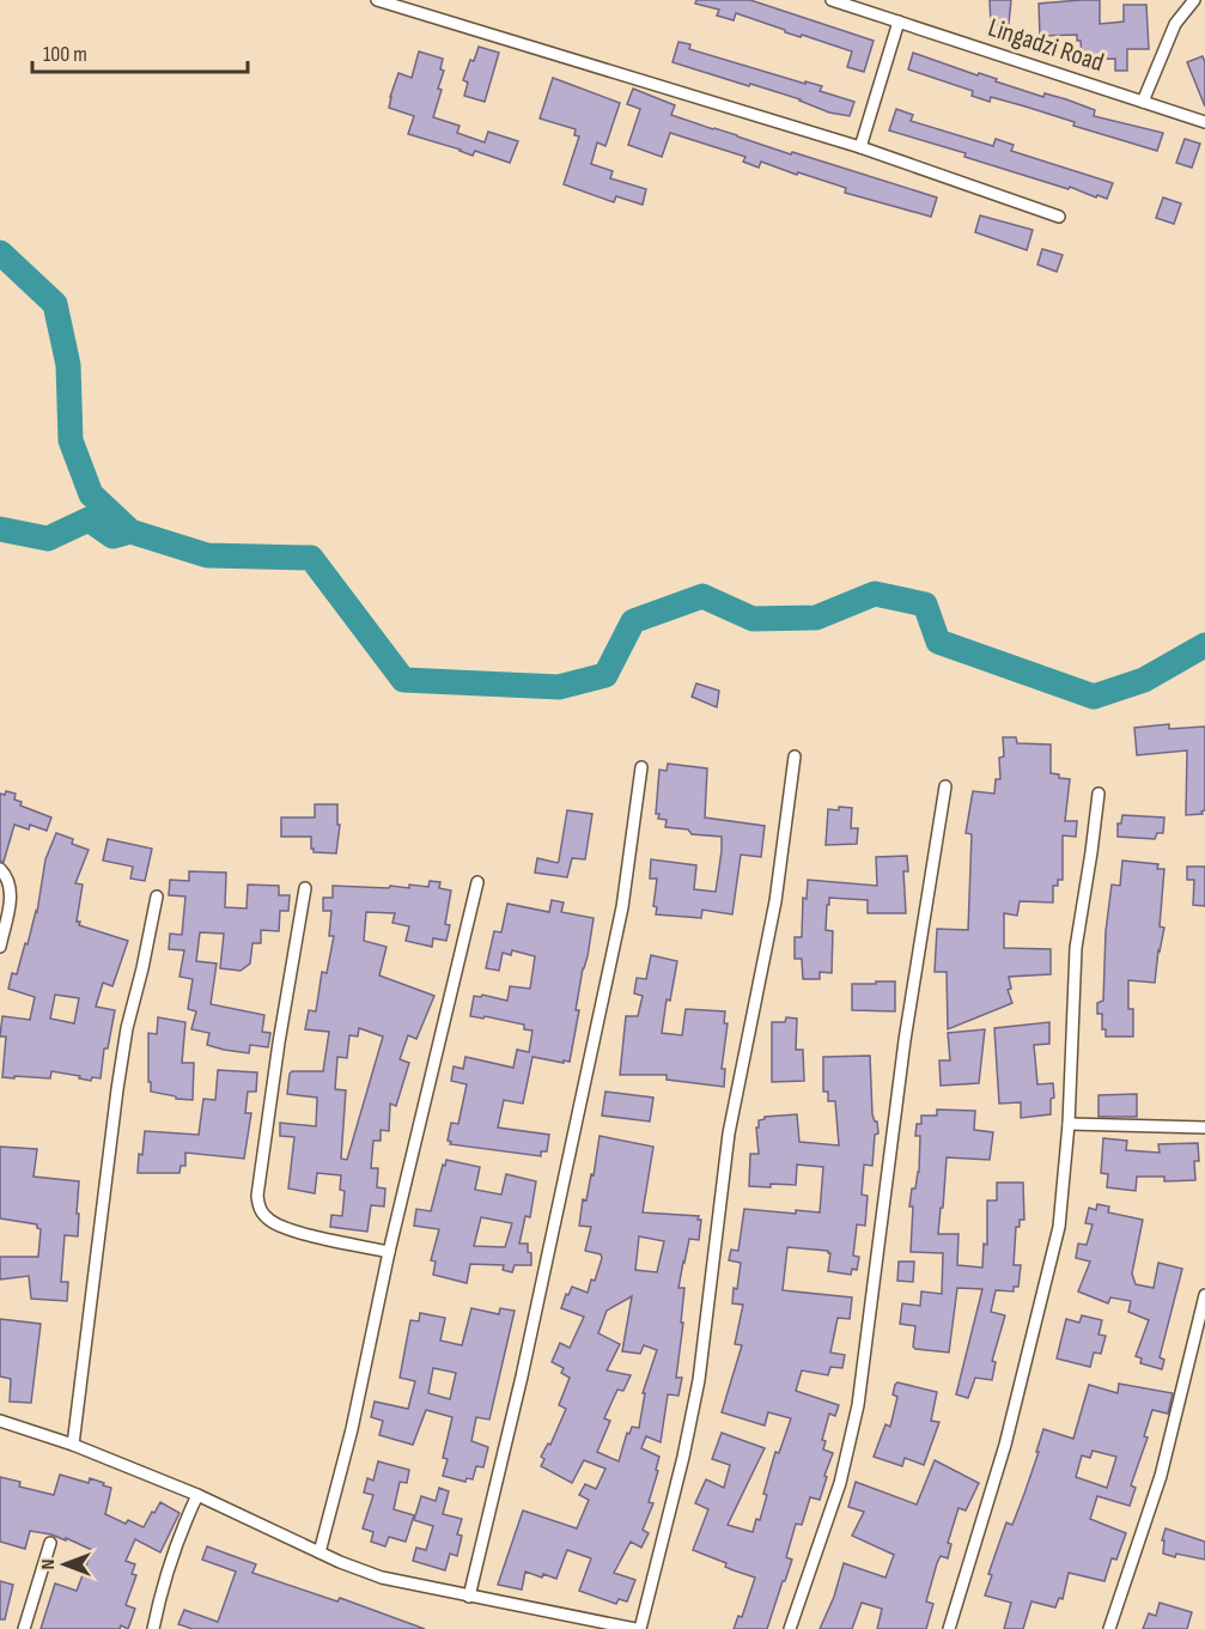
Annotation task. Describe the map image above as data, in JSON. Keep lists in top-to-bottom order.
{
  "streets": {
    "street": ["Lingadzi Road"]
  },
  "scale_bar": "100 m",
  "north": "left"
}
